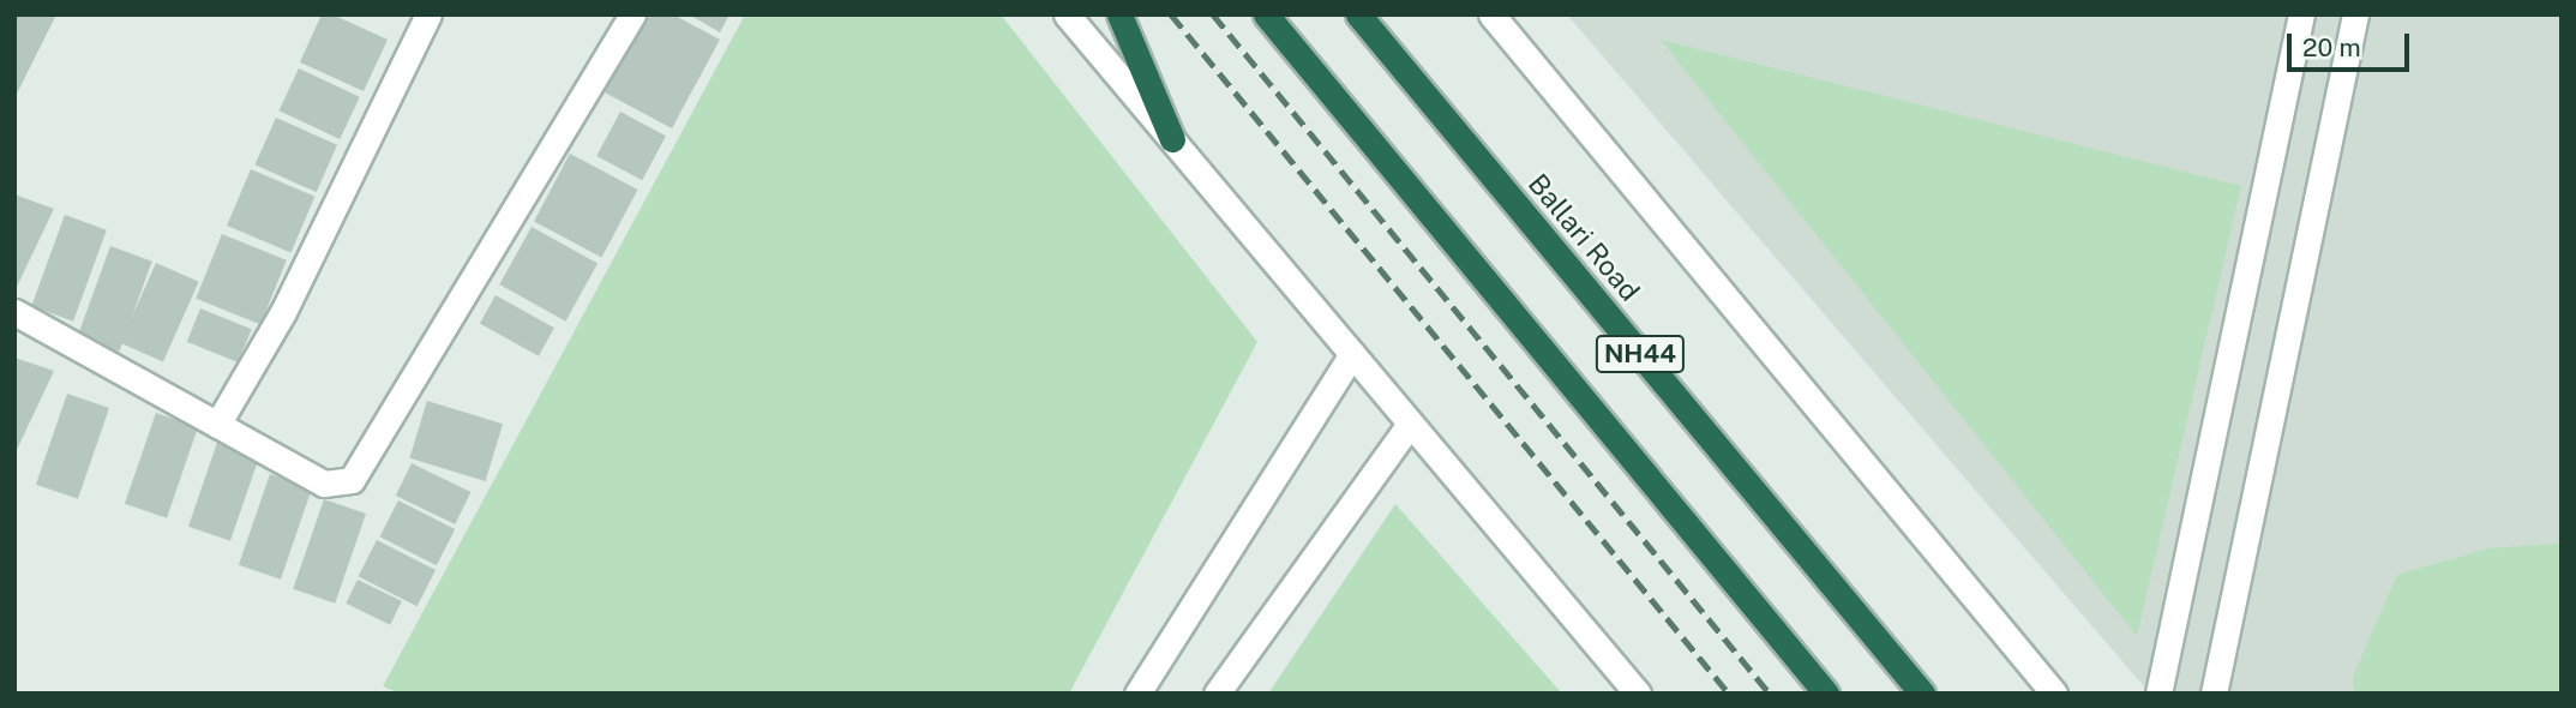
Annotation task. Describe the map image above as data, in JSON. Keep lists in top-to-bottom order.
{
  "streets": {
    "highway": ["Ballari Road", "NH44"]
  },
  "scale_bar": "20 m"
}
